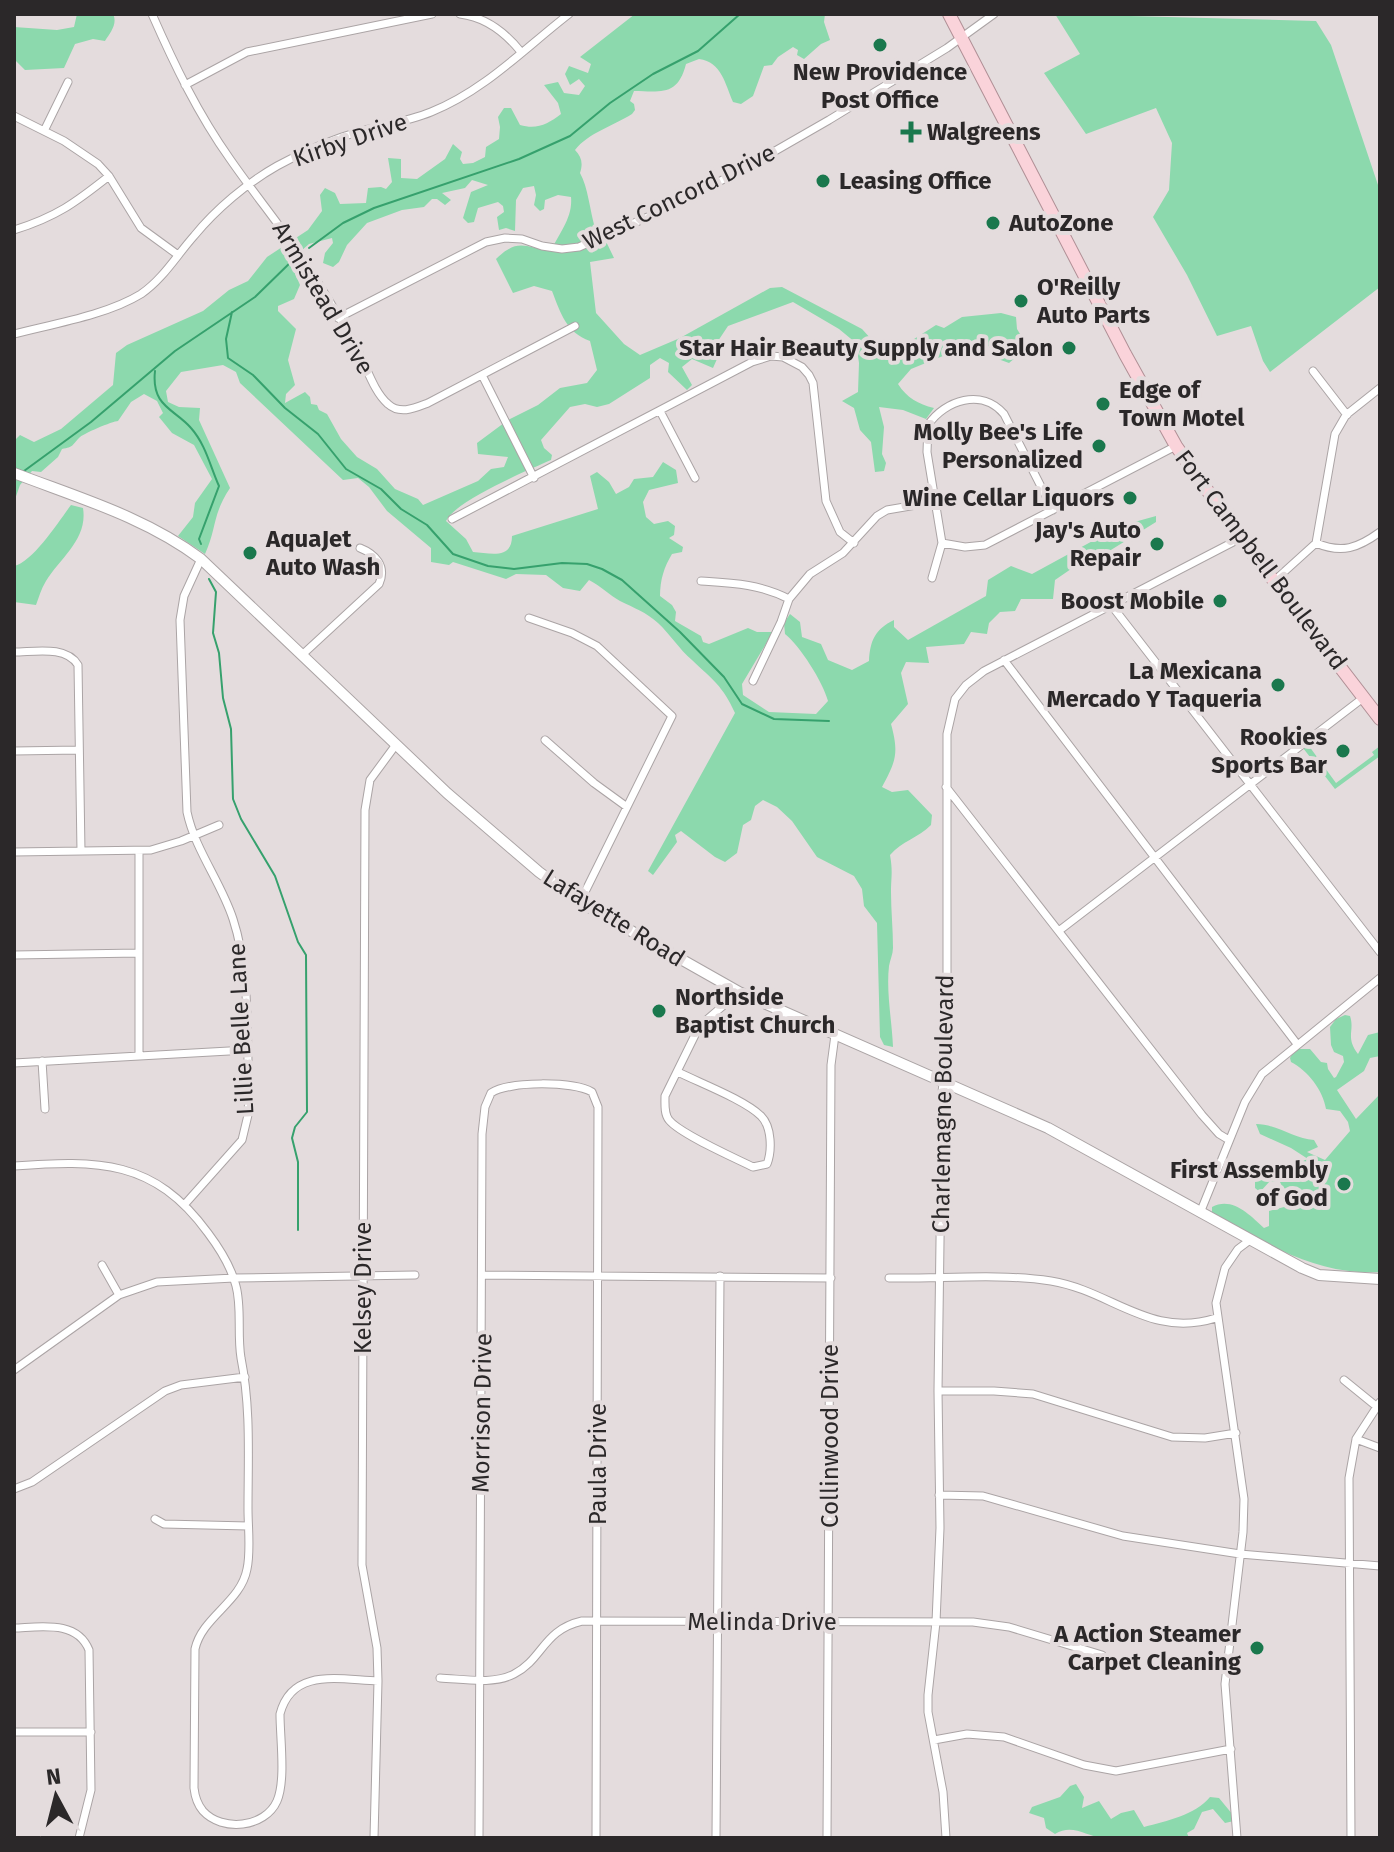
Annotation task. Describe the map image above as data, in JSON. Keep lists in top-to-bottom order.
{
  "streets": {
    "highway": ["Fort Campbell Boulevard"],
    "main road": ["Lafayette Road"],
    "street": [
      "Kirby Drive",
      "West Concord Drive",
      "Armistead Drive",
      "Lillie Belle Lane",
      "Charlemagne Boulevard",
      "Kelsey Drive",
      "Morrison Drive",
      "Collinwood Drive",
      "Paula Drive",
      "Melinda Drive"
    ]
  },
  "crossings": [
    ["Kirby Drive", "Armistead Drive"],
    ["West Concord Drive", "Armistead Drive"],
    ["West Concord Drive", "Fort Campbell Boulevard"],
    ["Fort Campbell Boulevard", "Charlemagne Boulevard"],
    ["Lafayette Road", "Lillie Belle Lane"],
    ["Lafayette Road", "Charlemagne Boulevard"],
    ["Lafayette Road", "Kelsey Drive"],
    ["Lafayette Road", "Collinwood Drive"],
    ["Charlemagne Boulevard", "Melinda Drive"],
    ["Morrison Drive", "Paula Drive"],
    ["Morrison Drive", "Melinda Drive"],
    ["Collinwood Drive", "Melinda Drive"],
    ["Paula Drive", "Melinda Drive"]
  ],
  "places": {
    "other": [
      "New Providence Post Office",
      "Leasing Office",
      "AutoZone",
      "O'Reilly Auto Parts",
      "Star Hair Beauty Supply and Salon",
      "Edge of Town Motel",
      "Molly Bee's Life Personalized",
      "Wine Cellar Liquors",
      "Jay's Auto Repair",
      "AquaJet Auto Wash",
      "Boost Mobile",
      "La Mexicana Mercado Y Taqueria",
      "Rookies Sports Bar",
      "Northside Baptist Church",
      "First Assembly of God",
      "A Action Steamer Carpet Cleaning"
    ],
    "health": ["Walgreens"]
  },
  "north": "top"
}
